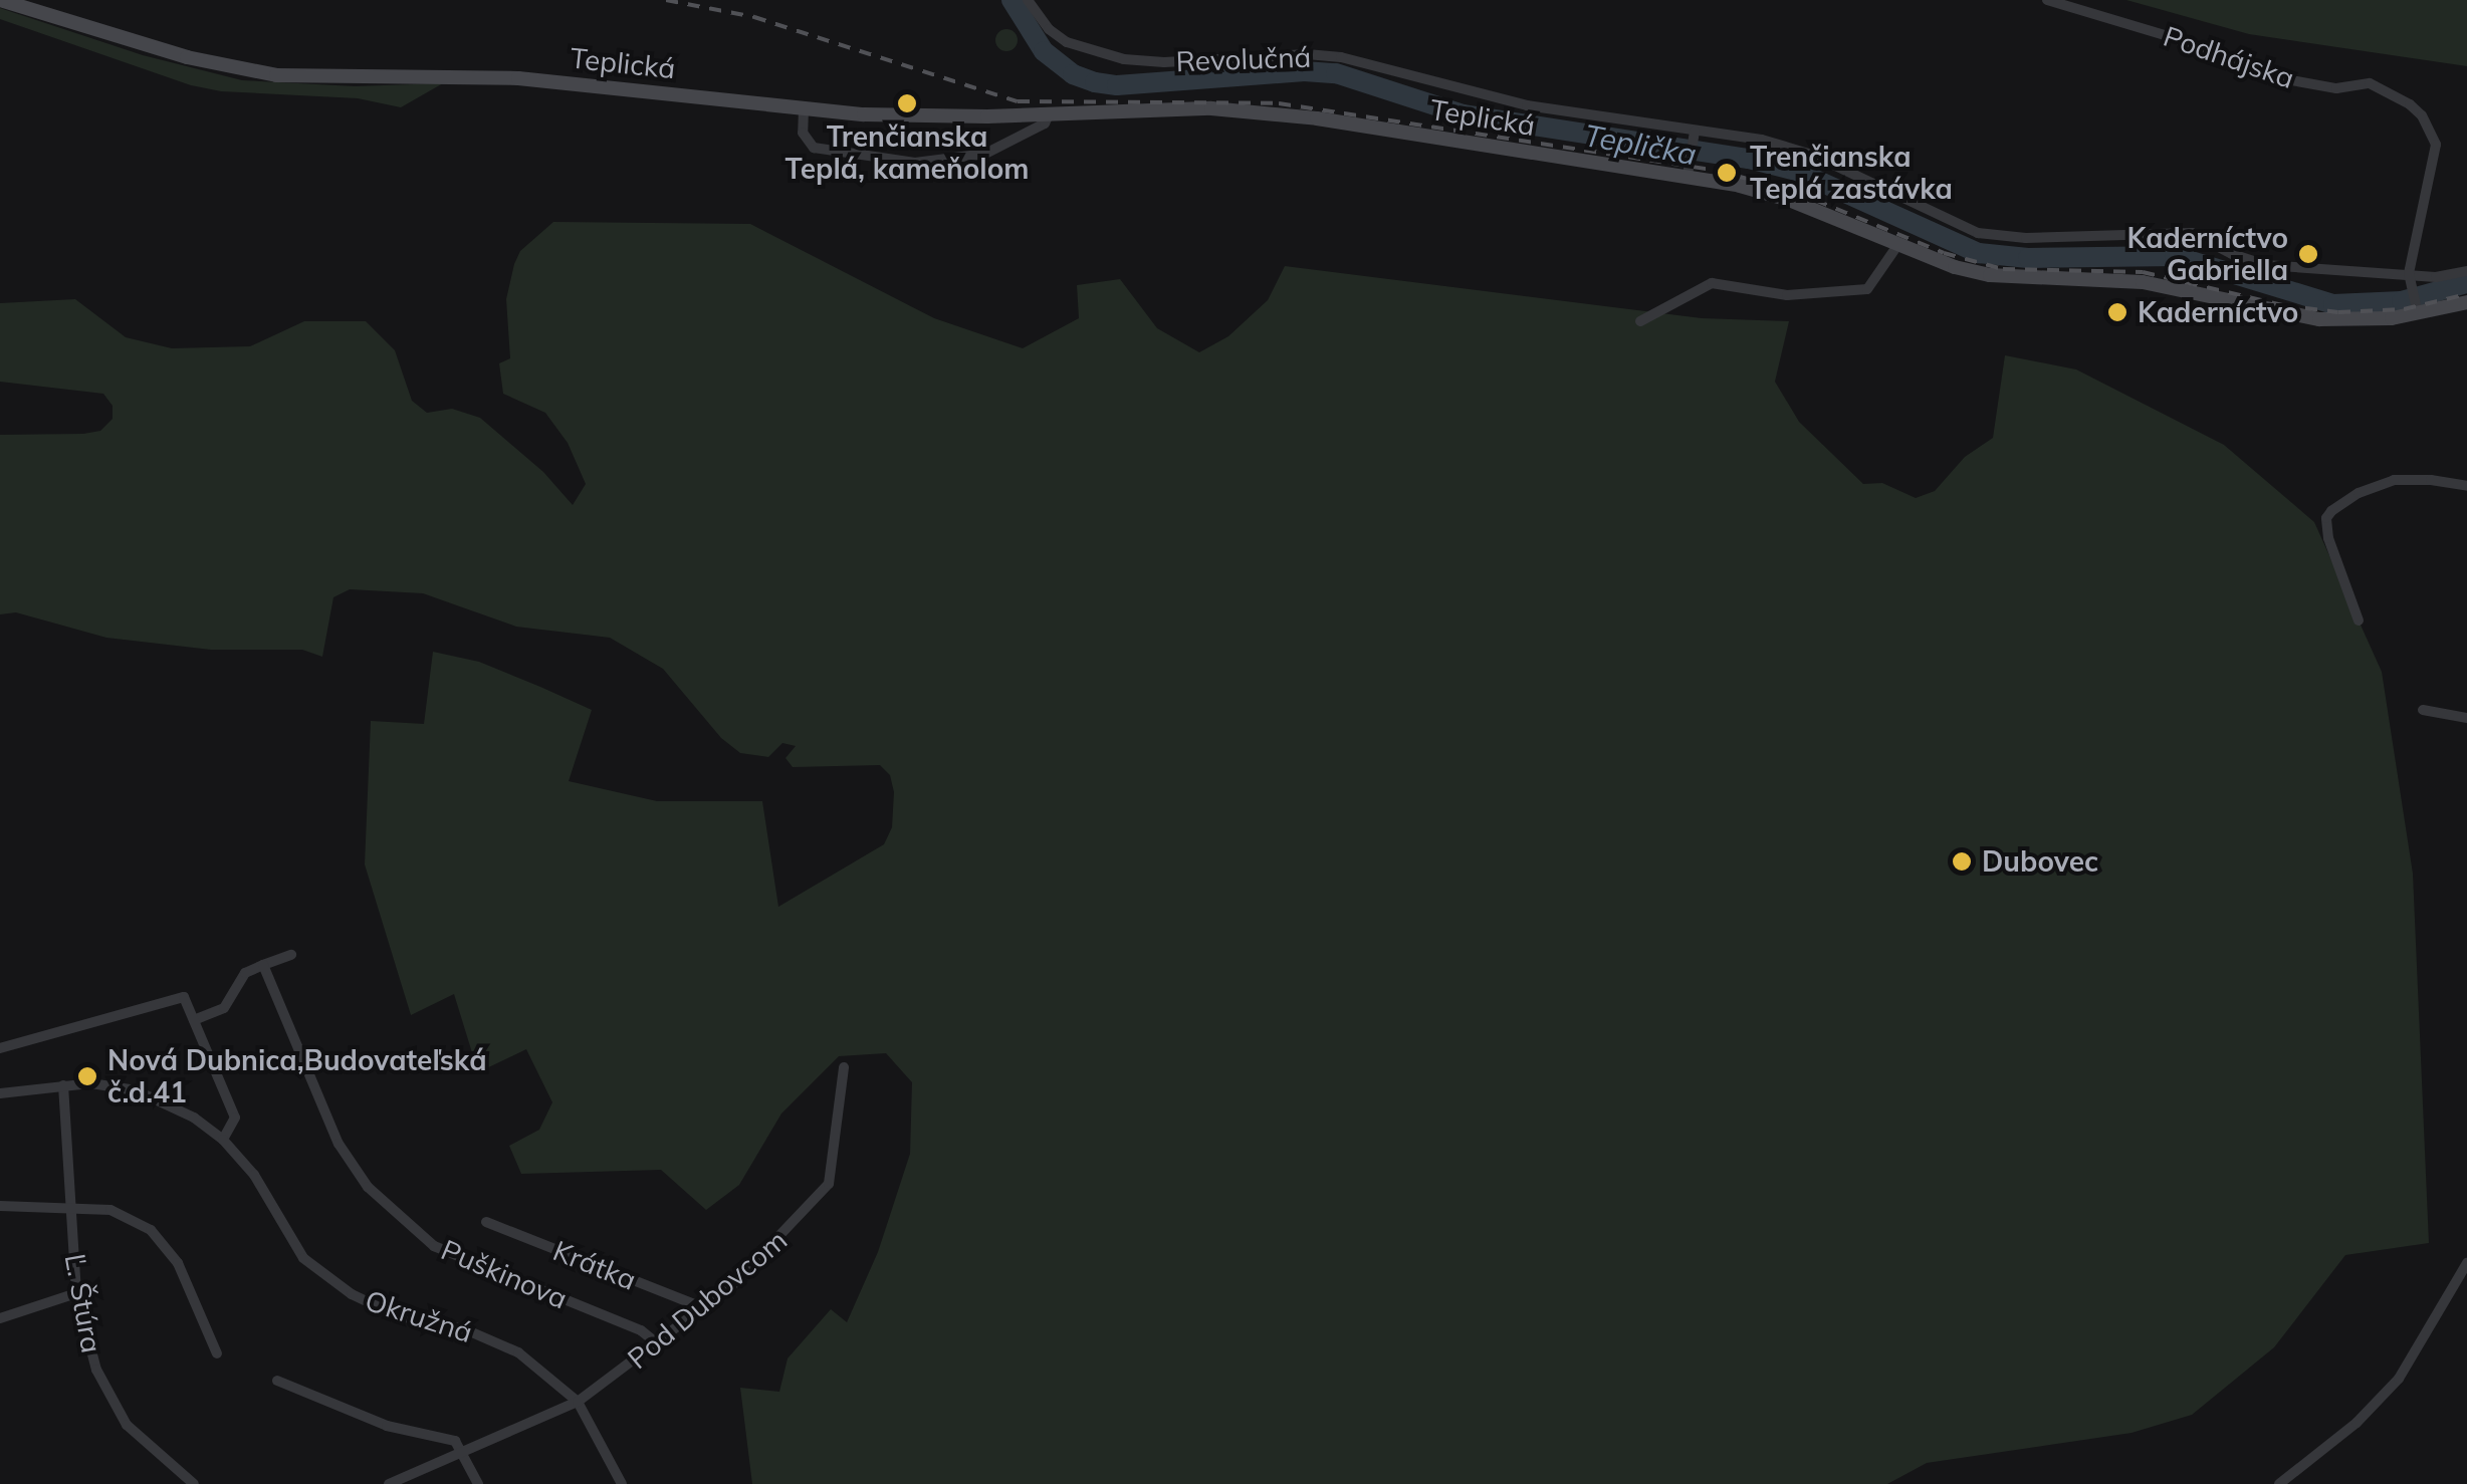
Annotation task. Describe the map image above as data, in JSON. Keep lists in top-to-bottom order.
{
  "streets": {
    "main road": ["Teplická"],
    "street": [
      "Podhájska",
      "Revolučná",
      "Krátka",
      "Puškinova",
      "Pod Dubovcom",
      "Ľ. Štúra",
      "Okružná"
    ]
  },
  "crossings": [
    ["Podhájska", "Revolučná"],
    ["Krátka", "Pod Dubovcom"],
    ["Puškinova", "Pod Dubovcom"],
    ["Pod Dubovcom", "Okružná"],
    ["Ľ. Štúra", "Okružná"]
  ],
  "water": ["Teplička"],
  "places": [
    "Trenčianska Teplá, kameňolom",
    "Trenčianska Teplá zastávka",
    "Kaderníctvo Gabriella",
    "Kaderníctvo",
    "Dubovec",
    "Nová Dubnica,Budovateľská č.d.41"
  ]
}
